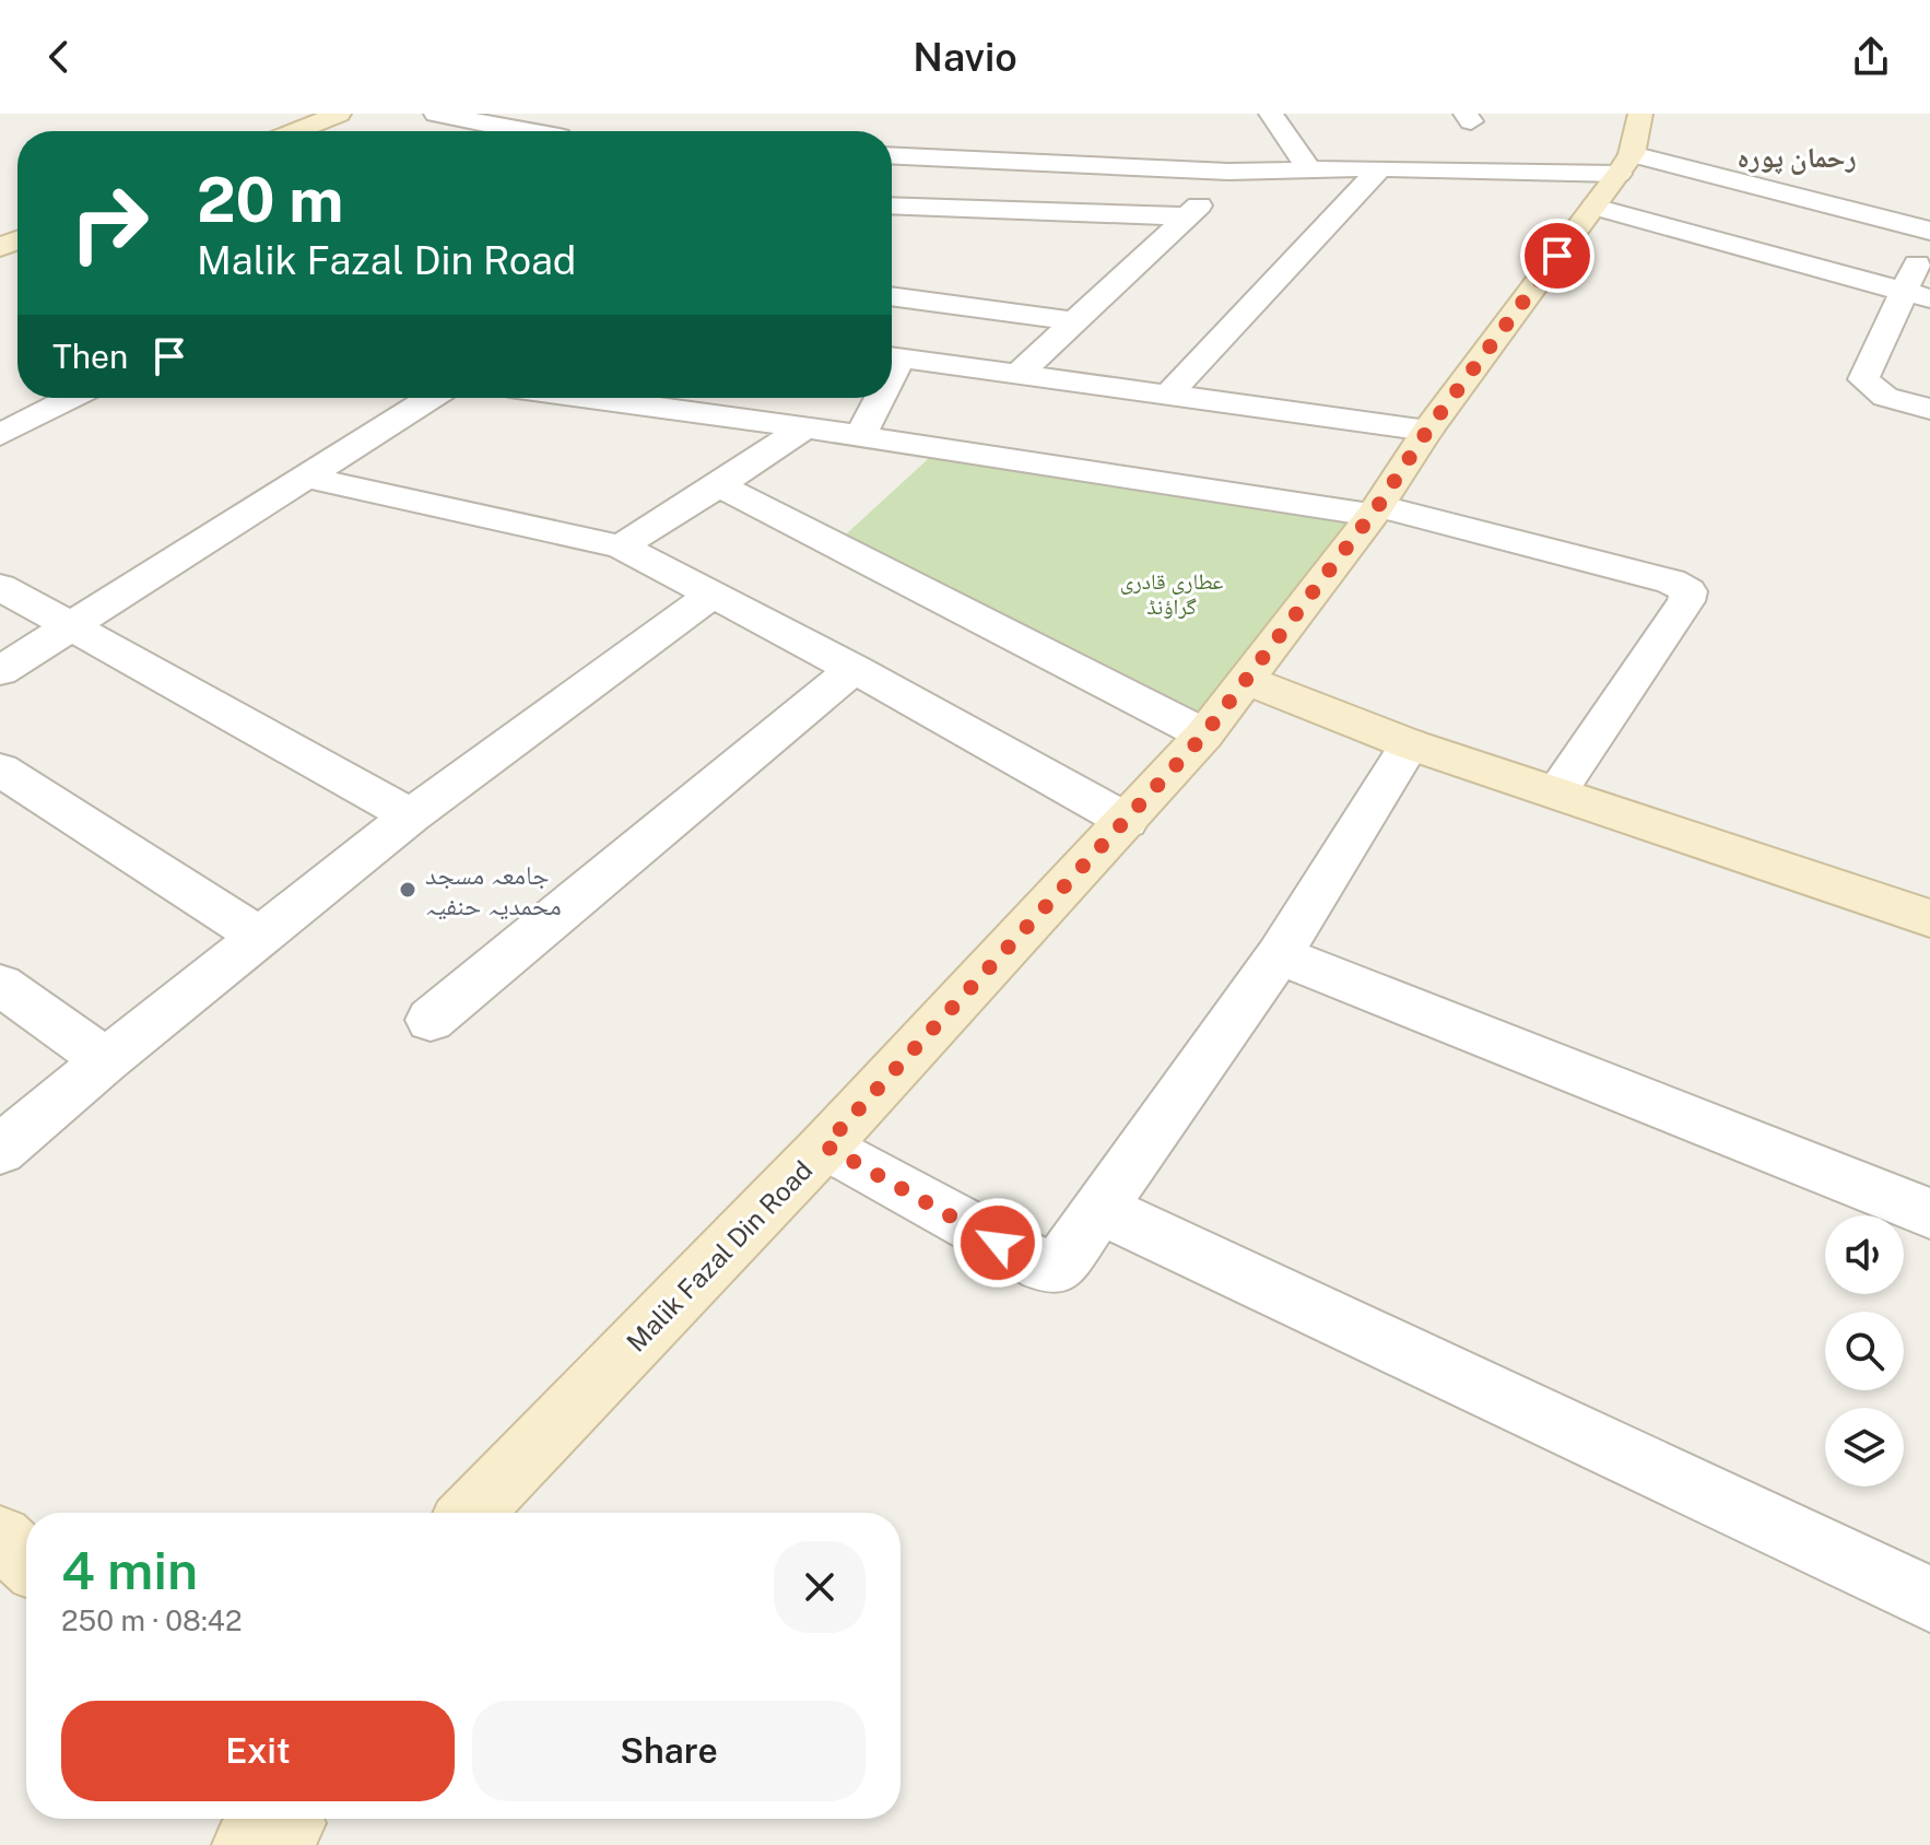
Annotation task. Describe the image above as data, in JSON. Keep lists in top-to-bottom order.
{
  "streets": {
    "street": ["Malik Fazal Din Road"]
  },
  "districts": ["رحمان پورہ"],
  "parks": ["عطاری قادری گراؤنڈ"],
  "places": ["جامعہ مسجد محمدیہ حنفیہ"],
  "page": {
    "header": "Navio",
    "turn": ["20 m", "Malik Fazal Din Road"],
    "then": "Then",
    "heading": ["4 min", "250 m · 08:42"],
    "buttons": ["Exit", "Share"]
  }
}
